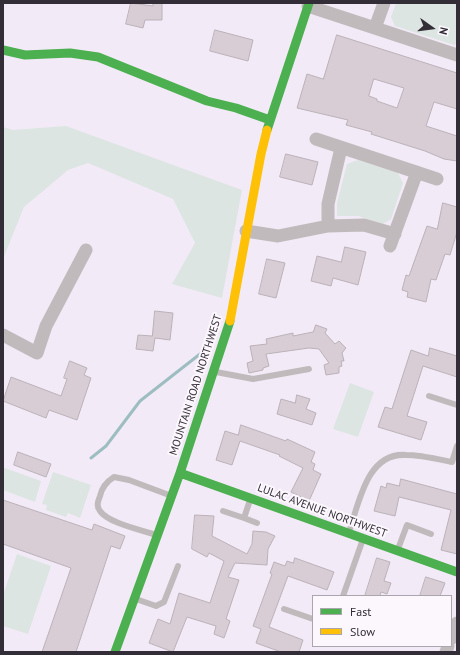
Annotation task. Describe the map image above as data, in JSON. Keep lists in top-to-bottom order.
{
  "streets": {
    "street": ["MOUNTAIN ROAD NORTHWEST", "LULAC AVENUE NORTHWEST"]
  },
  "crossings": [
    ["MOUNTAIN ROAD NORTHWEST", "LULAC AVENUE NORTHWEST"]
  ],
  "legend": ["Fast", "Slow"],
  "north": "right"
}
